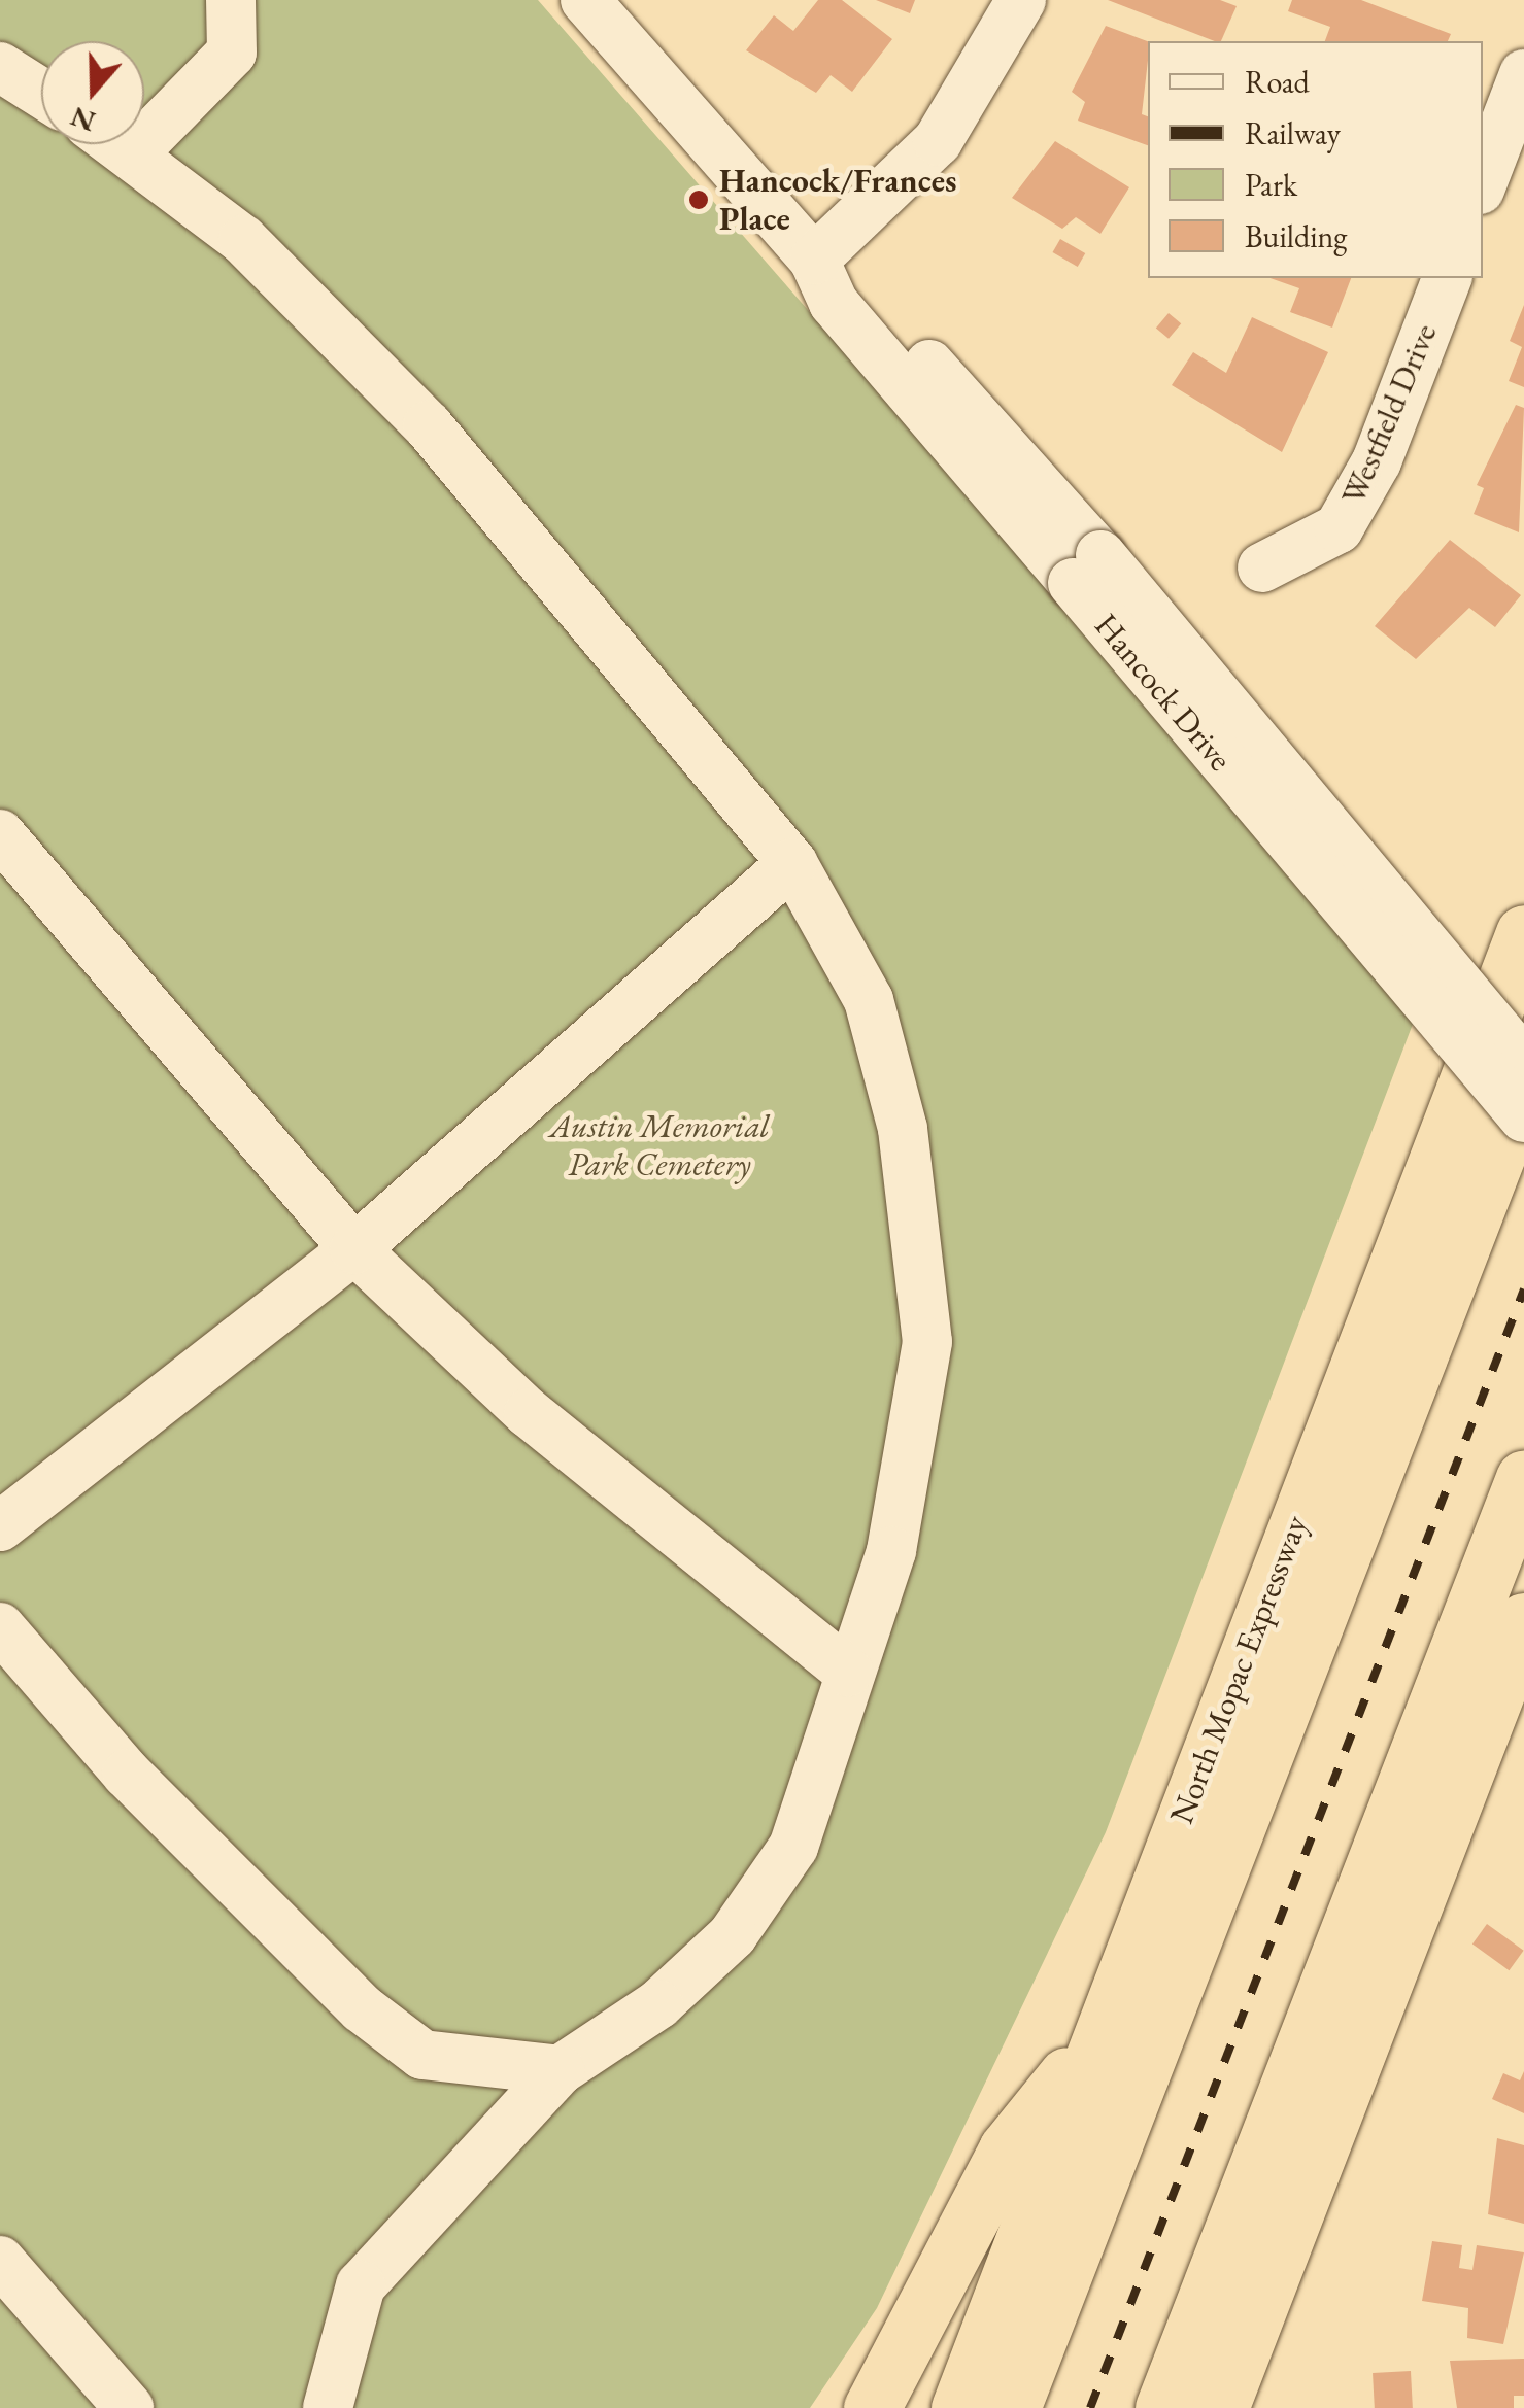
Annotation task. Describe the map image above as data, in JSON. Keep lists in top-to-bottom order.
{
  "streets": {
    "highway": ["North Mopac Expressway"],
    "street": ["Westfield Drive", "Hancock Drive"]
  },
  "parks": ["Austin Memorial Park Cemetery"],
  "places": ["Hancock/Frances Place"],
  "legend": [
    "Road",
    "Railway",
    "Park",
    "Building"
  ],
  "north": "bottom"
}
